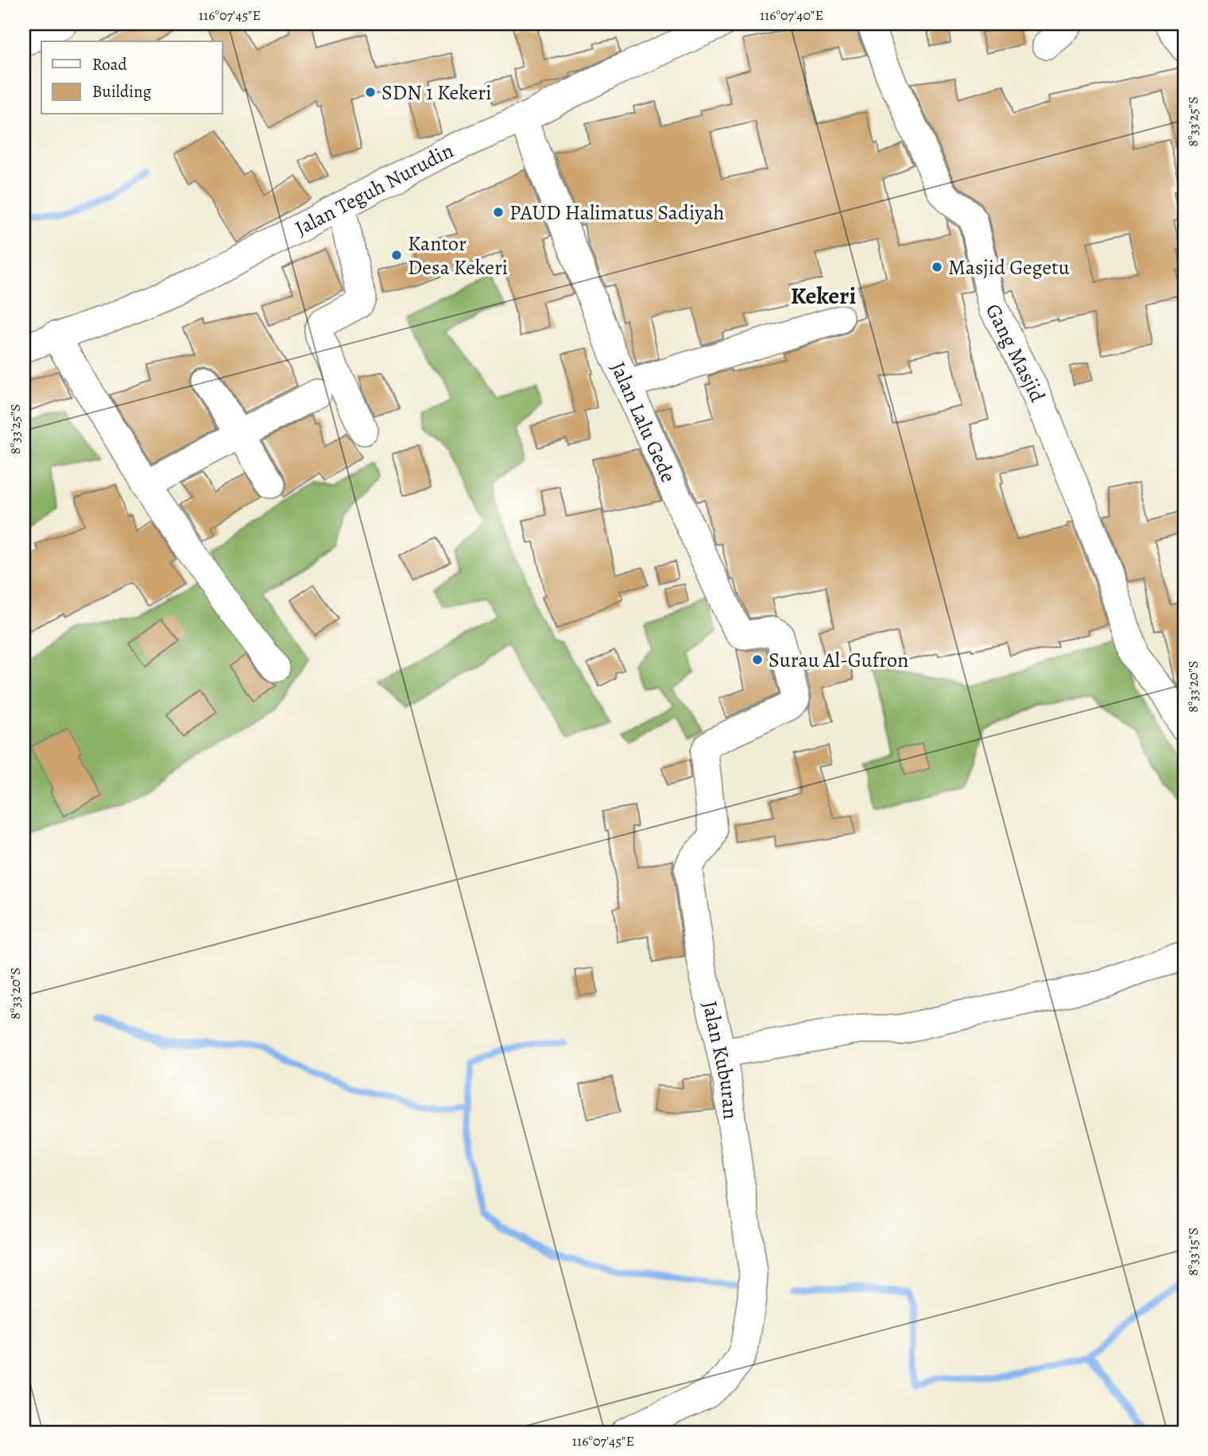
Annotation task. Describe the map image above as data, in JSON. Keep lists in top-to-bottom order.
{
  "streets": {
    "street": [
      "Jalan Teguh Nurudin",
      "Gang Masjid",
      "Jalan Lalu Gede",
      "Jalan Kuburan"
    ]
  },
  "crossings": [
    ["Jalan Teguh Nurudin", "Jalan Lalu Gede"],
    ["Jalan Lalu Gede", "Jalan Kuburan"]
  ],
  "districts": ["Kekeri"],
  "places": [
    "SDN 1 Kekeri",
    "PAUD Halimatus Sadiyah",
    "Kantor Desa Kekeri",
    "Masjid Gegetu",
    "Surau Al-Gufron"
  ],
  "legend": ["Road", "Building"],
  "coordinates": [
    "116°07'45\"E",
    "116°07'40\"E",
    "8°33'25\"S",
    "8°33'20\"S",
    "8°33'15\"S"
  ]
}
